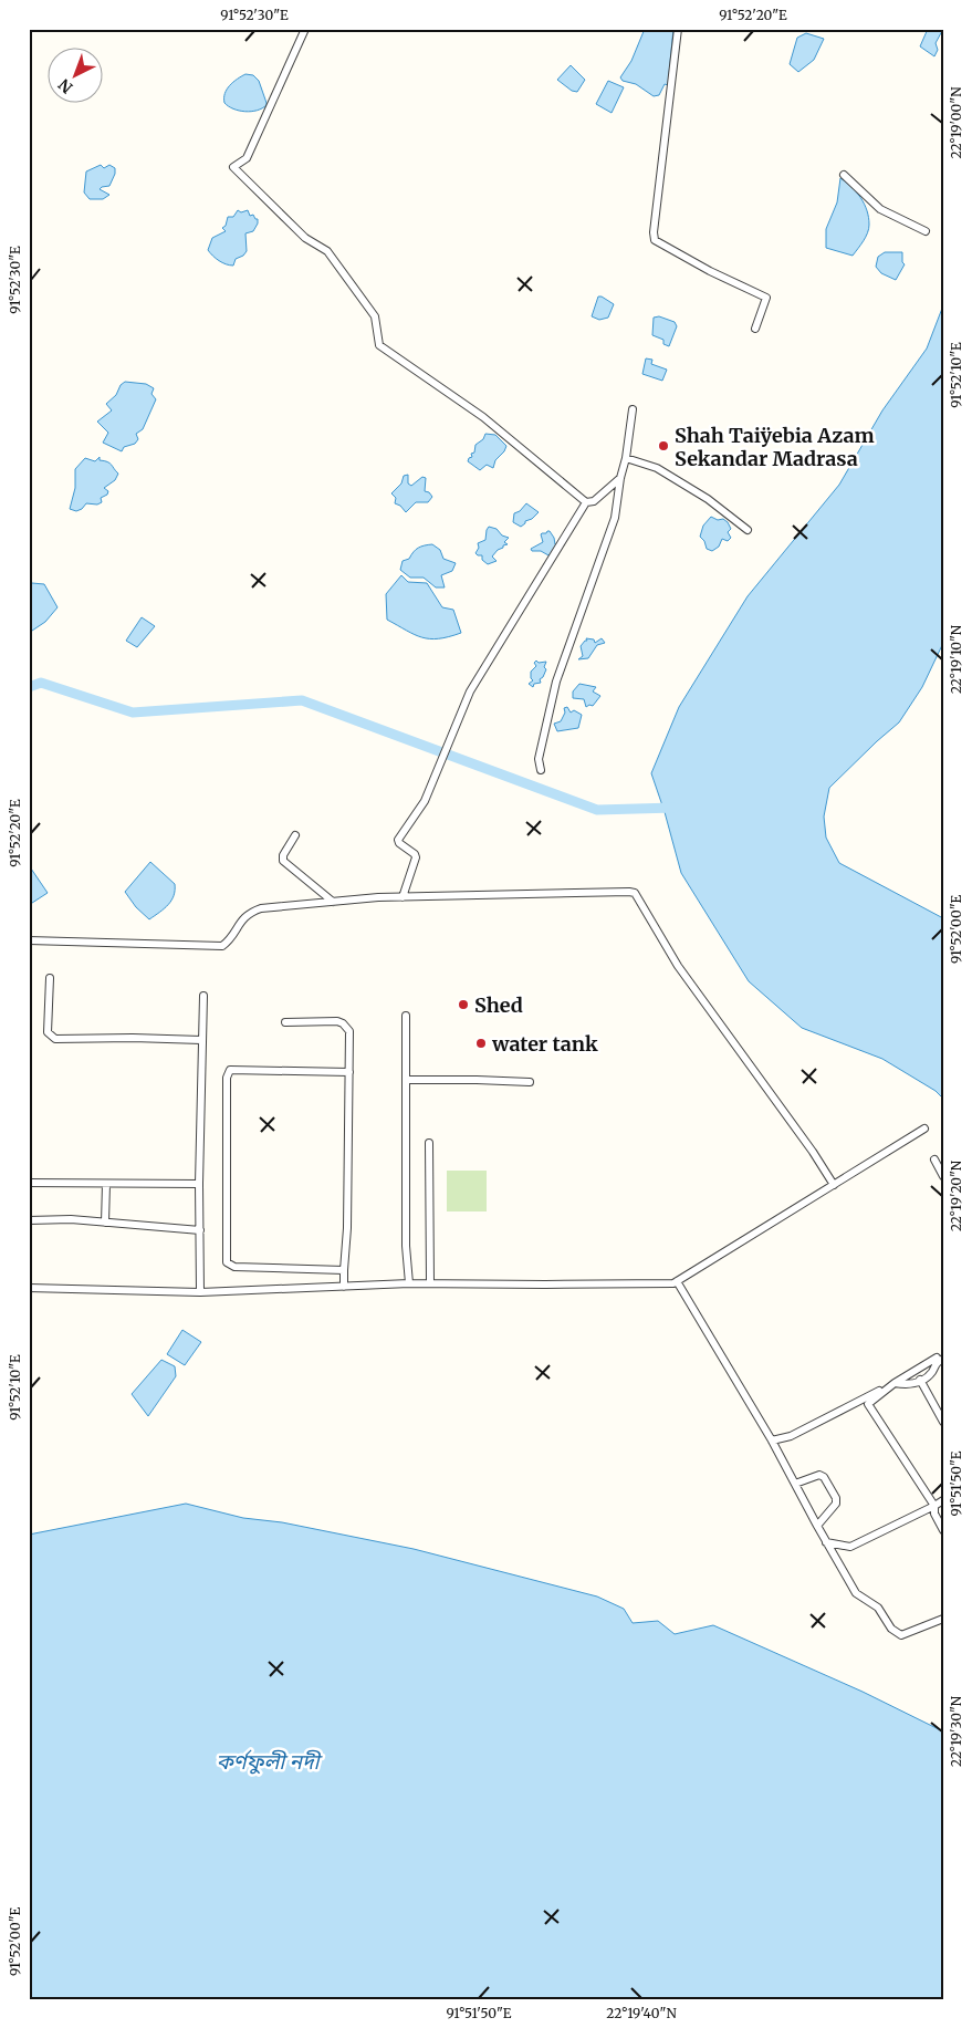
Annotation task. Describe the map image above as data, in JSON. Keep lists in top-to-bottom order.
{
  "water": ["কর্ণফুলী নদী"],
  "places": ["Shah Taiÿebia Azam Sekandar Madrasa", "Shed", "water tank"],
  "north": "bottom left",
  "coordinates": [
    "91°52'30\"E",
    "91°52'20\"E",
    "22°19'00\"N",
    "91°52'10\"E",
    "22°19'10\"N",
    "91°52'00\"E",
    "22°19'20\"N",
    "91°51'50\"E",
    "22°19'30\"N",
    "22°19'40\"N"
  ]
}
